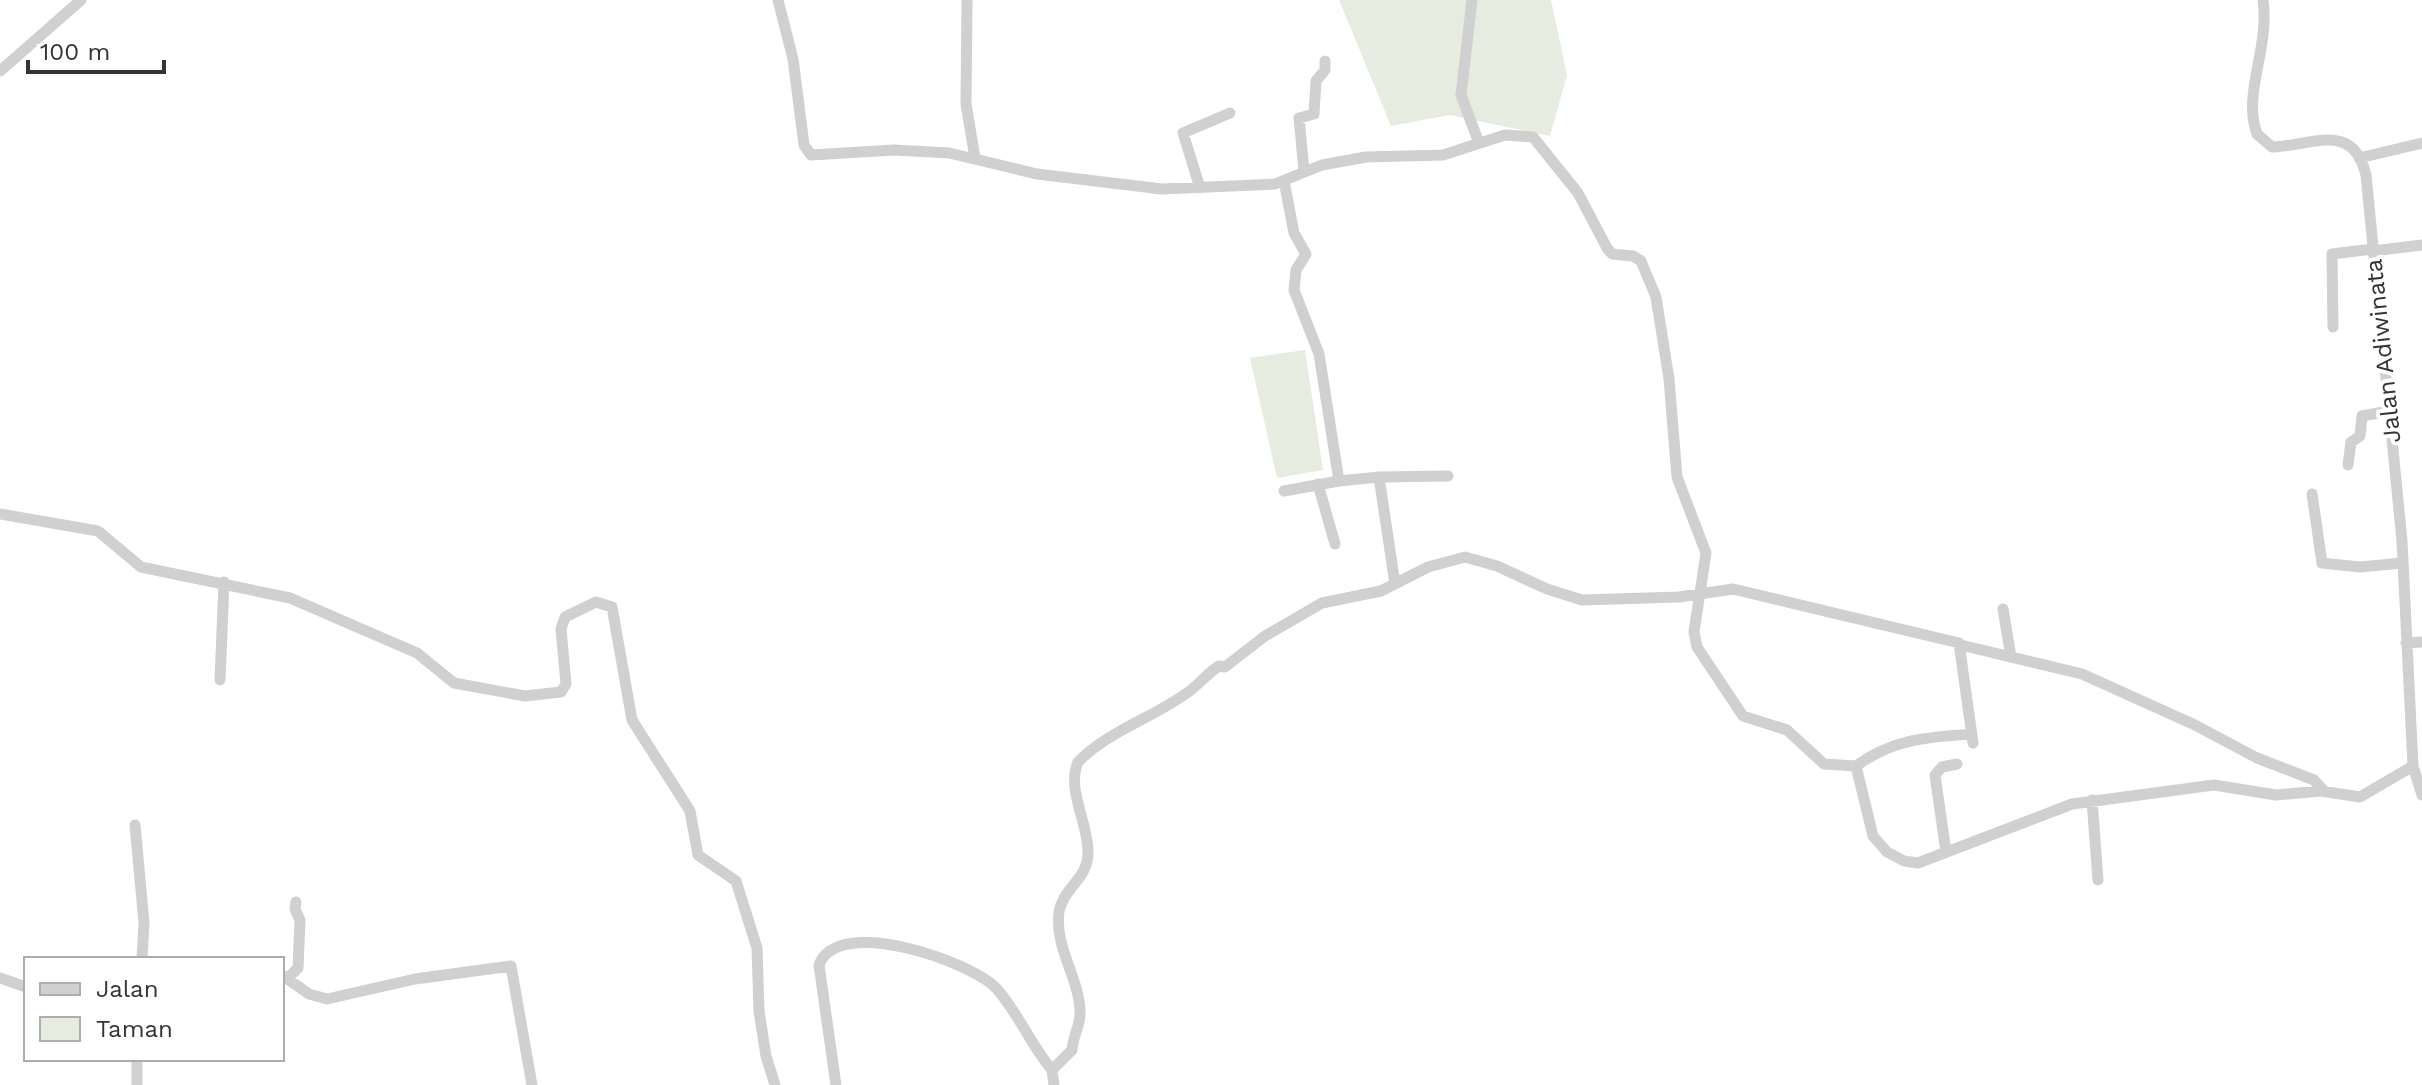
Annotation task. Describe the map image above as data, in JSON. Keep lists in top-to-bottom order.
{
  "streets": {
    "street": ["Jalan Adiwinata"]
  },
  "legend": ["Jalan", "Taman"],
  "scale_bar": "100 m"
}
